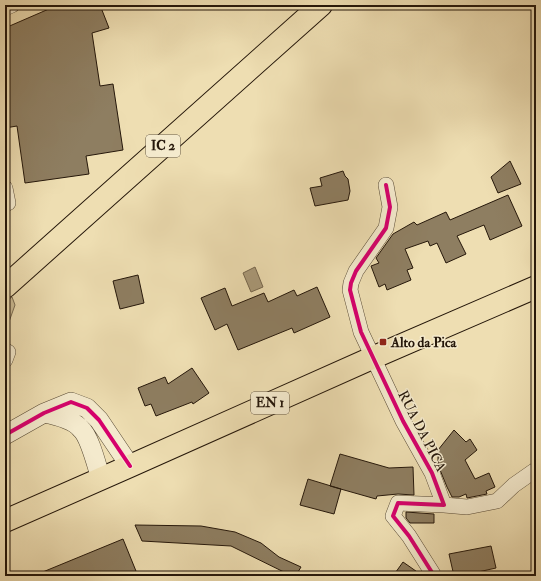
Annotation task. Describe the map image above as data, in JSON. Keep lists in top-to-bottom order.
{
  "streets": {
    "main road": ["IC 2", "EN 1"],
    "street": ["RUA DA PICA"]
  },
  "crossings": [
    ["EN 1", "RUA DA PICA"]
  ],
  "places": {
    "transit": ["Alto da Pica"]
  }
}
